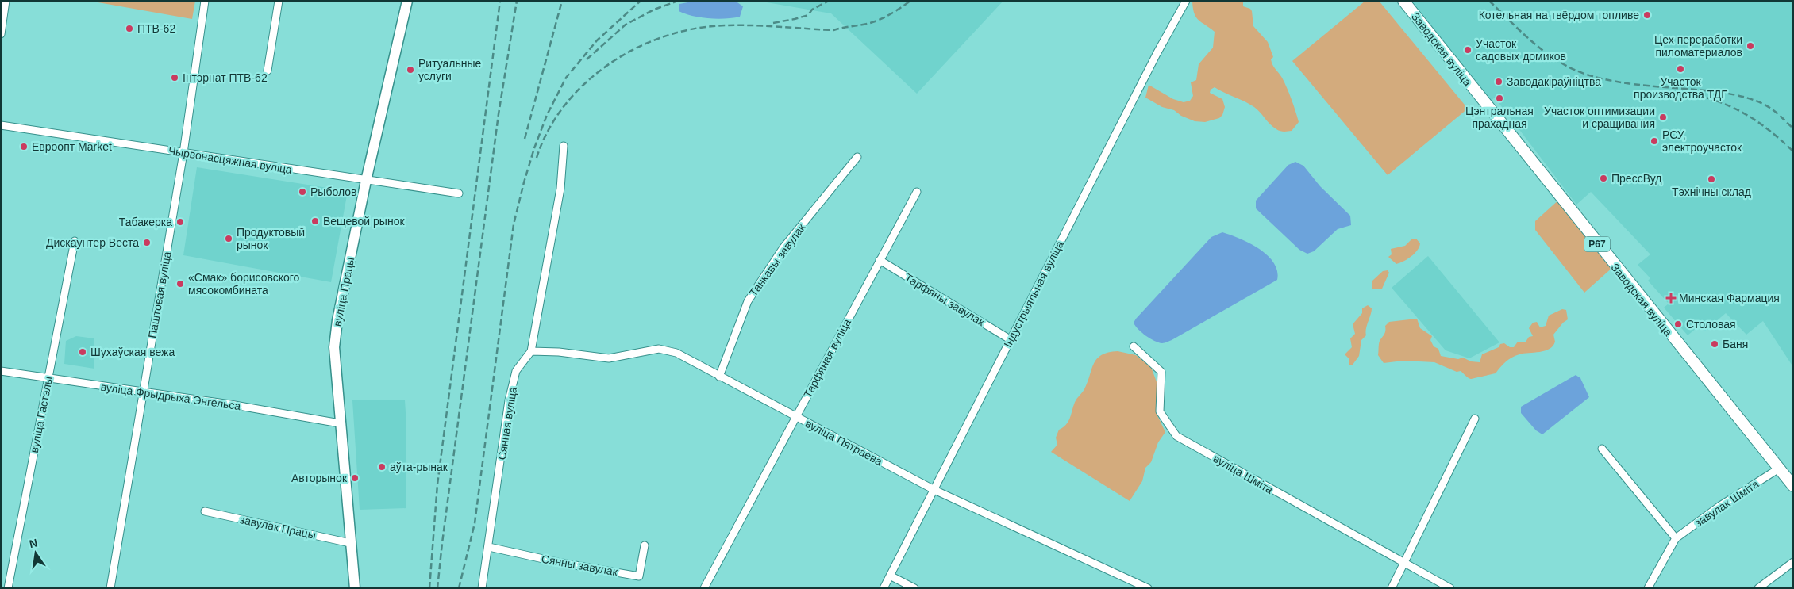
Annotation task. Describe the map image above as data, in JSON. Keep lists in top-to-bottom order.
{
  "streets": {
    "main road": ["Заводская вуліца", "Р67", "вуліца Працы"],
    "street": [
      "Чырвонасцяжная вуліца",
      "Танкавы завулак",
      "Індустрыяльная вуліца",
      "Паштовая вуліца",
      "Тарфяны завулак",
      "Тарфяная вуліца",
      "вуліца Фрыдрыха Энгельса",
      "вуліца Гастэлы",
      "Сянная вуліца",
      "вуліца Пятраева",
      "вуліца Шміта",
      "завулак Шміта",
      "завулак Працы",
      "Сянны завулак"
    ]
  },
  "crossings": [
    ["Заводская вуліца", "завулак Шміта"],
    ["Чырвонасцяжная вуліца", "вуліца Працы"],
    ["Чырвонасцяжная вуліца", "Паштовая вуліца"],
    ["Танкавы завулак", "вуліца Пятраева"],
    ["вуліца Працы", "вуліца Фрыдрыха Энгельса"],
    ["вуліца Працы", "завулак Працы"],
    ["Індустрыяльная вуліца", "Тарфяны завулак"],
    ["Індустрыяльная вуліца", "вуліца Пятраева"],
    ["Паштовая вуліца", "вуліца Фрыдрыха Энгельса"],
    ["Тарфяны завулак", "Тарфяная вуліца"],
    ["Тарфяная вуліца", "вуліца Пятраева"],
    ["вуліца Фрыдрыха Энгельса", "вуліца Гастэлы"],
    ["Сянная вуліца", "вуліца Пятраева"],
    ["Сянная вуліца", "Сянны завулак"]
  ],
  "places": {
    "other": [
      "Котельная на твёрдом топливе",
      "ПТВ-62",
      "Цех переработки пиломатериалов",
      "Участок садовых домиков",
      "Участок производства ТДГ",
      "Ритуальные услуги",
      "Інтэрнат ПТВ-62",
      "Заводакіраўніцтва",
      "Цэнтральная прахадная",
      "Участок оптимизации и сращивания",
      "РСУ, электроучасток",
      "Евроопт Market",
      "ПрессВуд",
      "Тэхнічны склад",
      "Рыболов",
      "Вещевой рынок",
      "Табакерка",
      "Продуктовый рынок",
      "Дискаунтер Веста",
      "«Смак» борисовского мясокомбината",
      "Столовая",
      "Баня",
      "Шухаўская вежа",
      "аўта-рынак",
      "Авторынок"
    ],
    "health": ["Минская Фармация"]
  },
  "north": "top"
}
